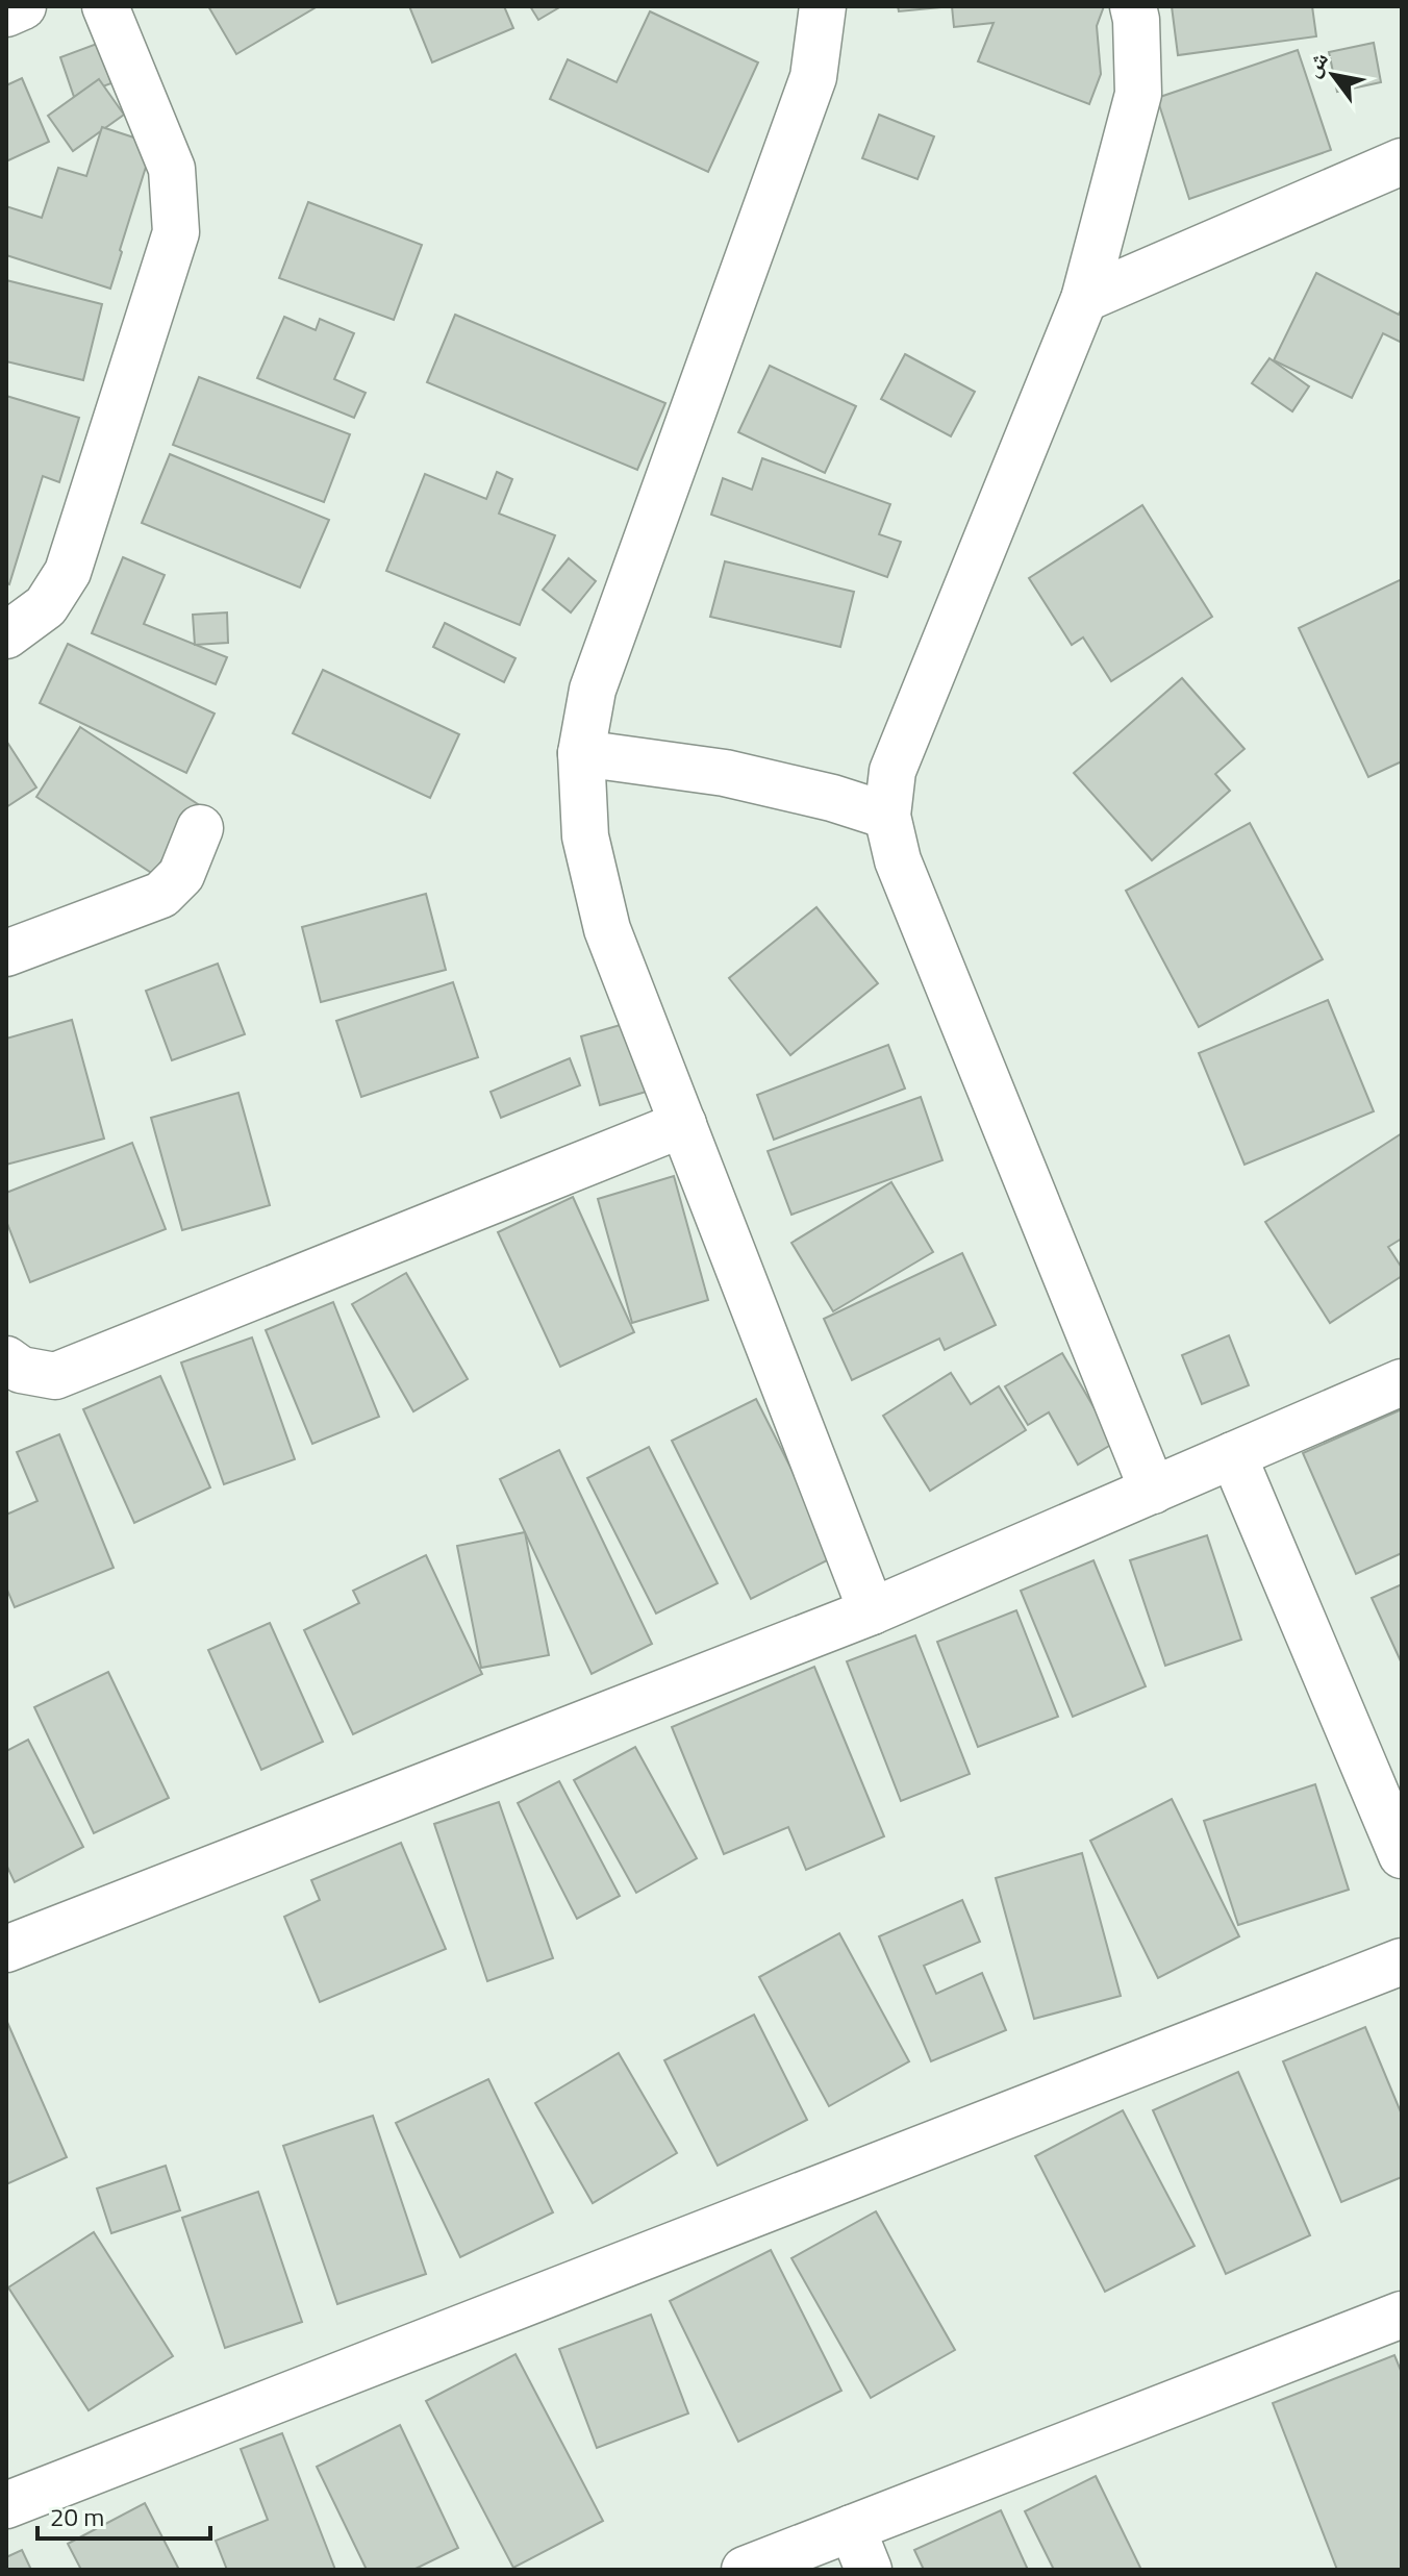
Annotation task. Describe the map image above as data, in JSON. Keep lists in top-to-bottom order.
{
  "scale_bar": "20 m",
  "north": "top left"
}
